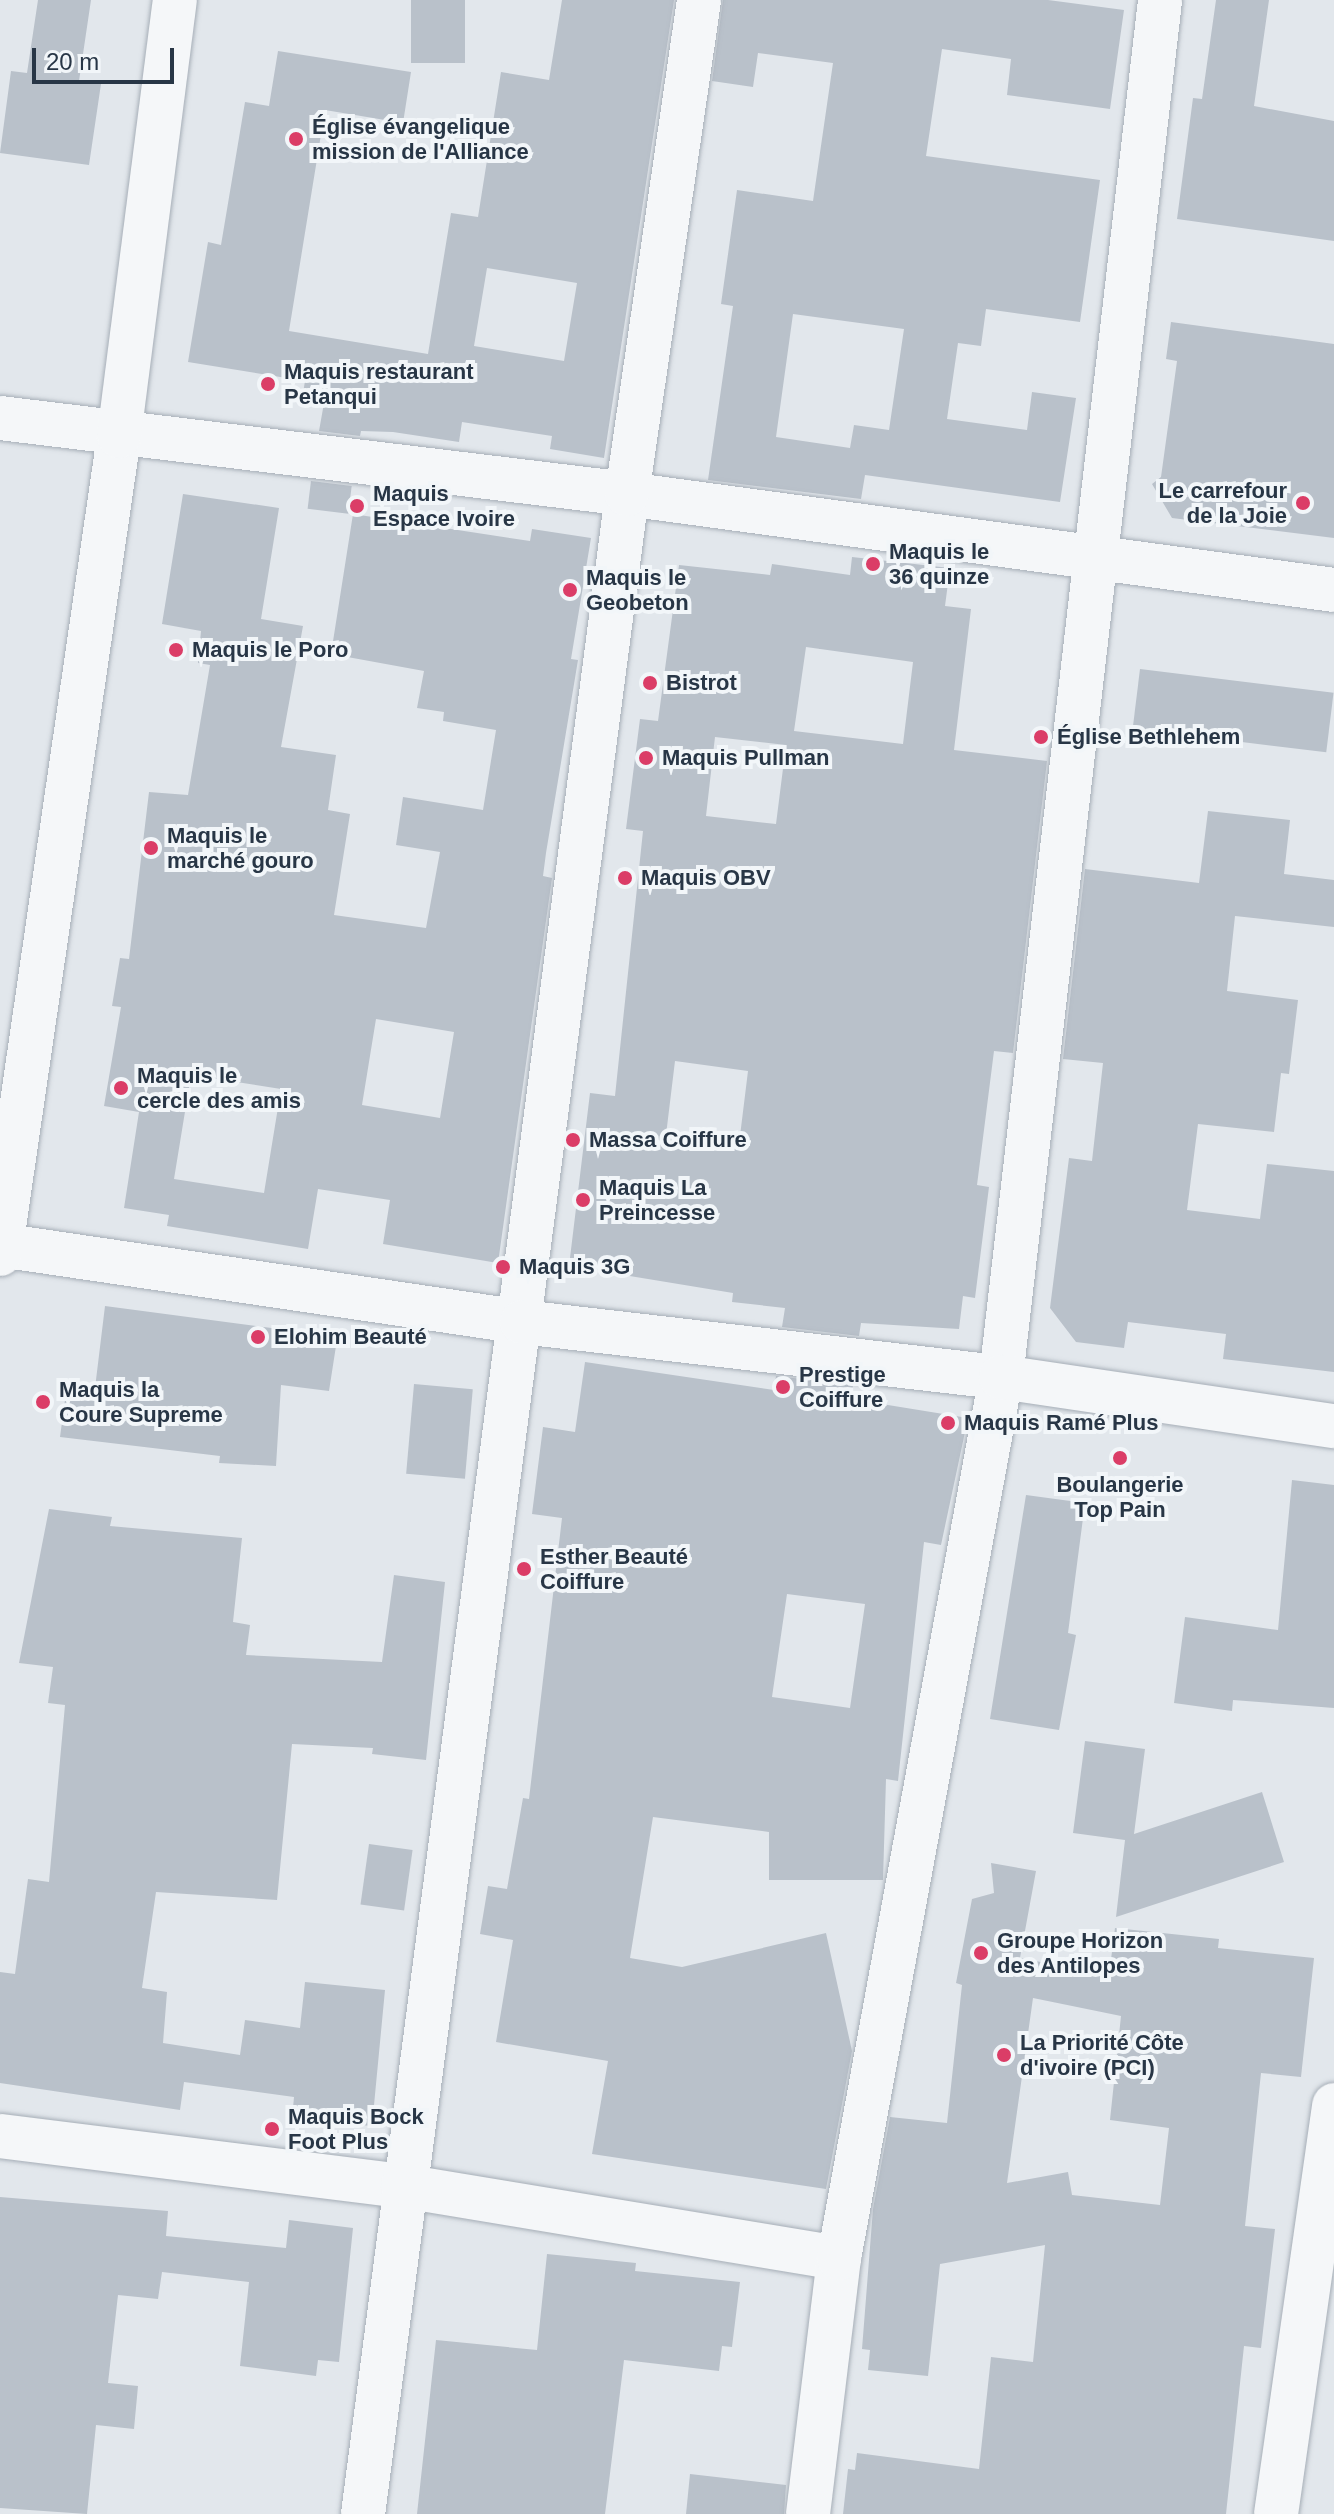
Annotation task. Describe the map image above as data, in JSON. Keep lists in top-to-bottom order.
{
  "places": [
    "Église évangelique mission de l'Alliance",
    "Maquis restaurant Petanqui",
    "Le carrefour de la Joie",
    "Maquis Espace Ivoire",
    "Maquis le 36 quinze",
    "Maquis le Geobeton",
    "Maquis le Poro",
    "Bistrot",
    "Église Bethlehem",
    "Maquis Pullman",
    "Maquis le marché gouro",
    "Maquis OBV",
    "Maquis le cercle des amis",
    "Massa Coiffure",
    "Maquis La Preincesse",
    "Maquis 3G",
    "Elohim Beauté",
    "Prestige Coiffure",
    "Maquis la Coure Supreme",
    "Maquis Ramé Plus",
    "Boulangerie Top Pain",
    "Esther Beauté Coiffure",
    "Groupe Horizon des Antilopes",
    "La Priorité Côte d'ivoire (PCI)",
    "Maquis Bock Foot Plus"
  ],
  "scale_bar": "20 m"
}
